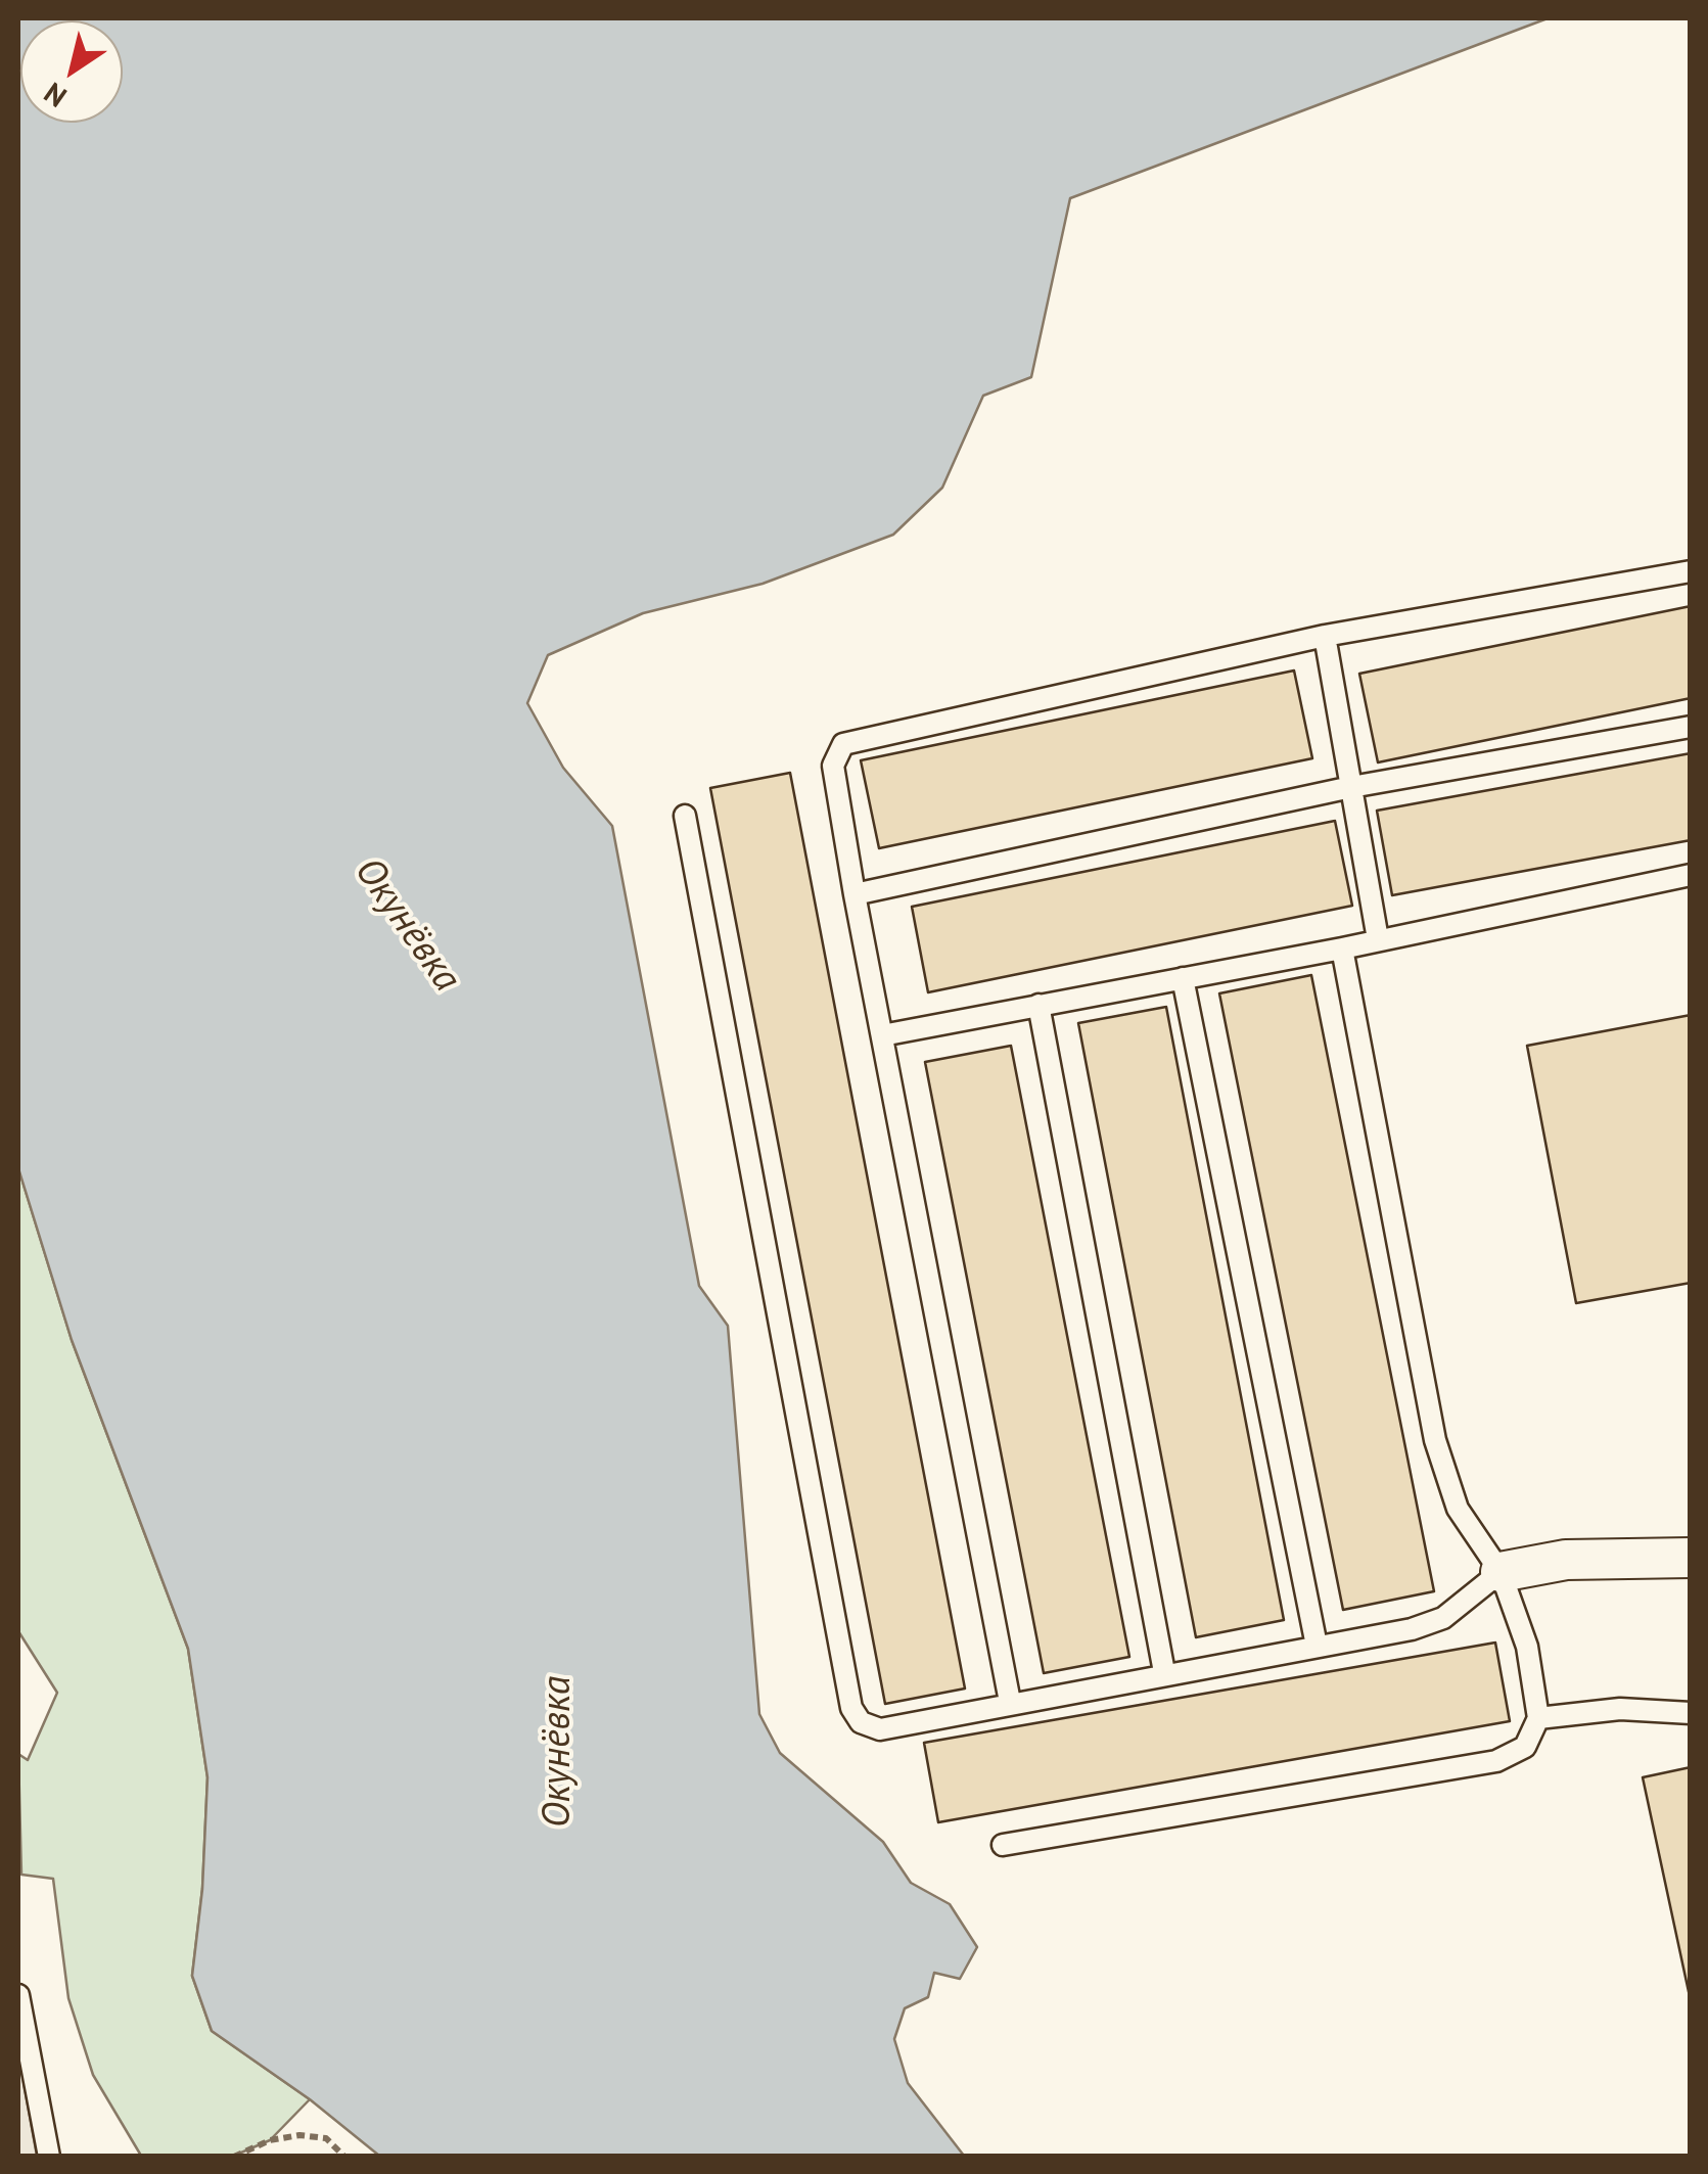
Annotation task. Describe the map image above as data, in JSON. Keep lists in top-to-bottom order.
{
  "water": ["Окунёвка"],
  "north": "bottom left"
}
